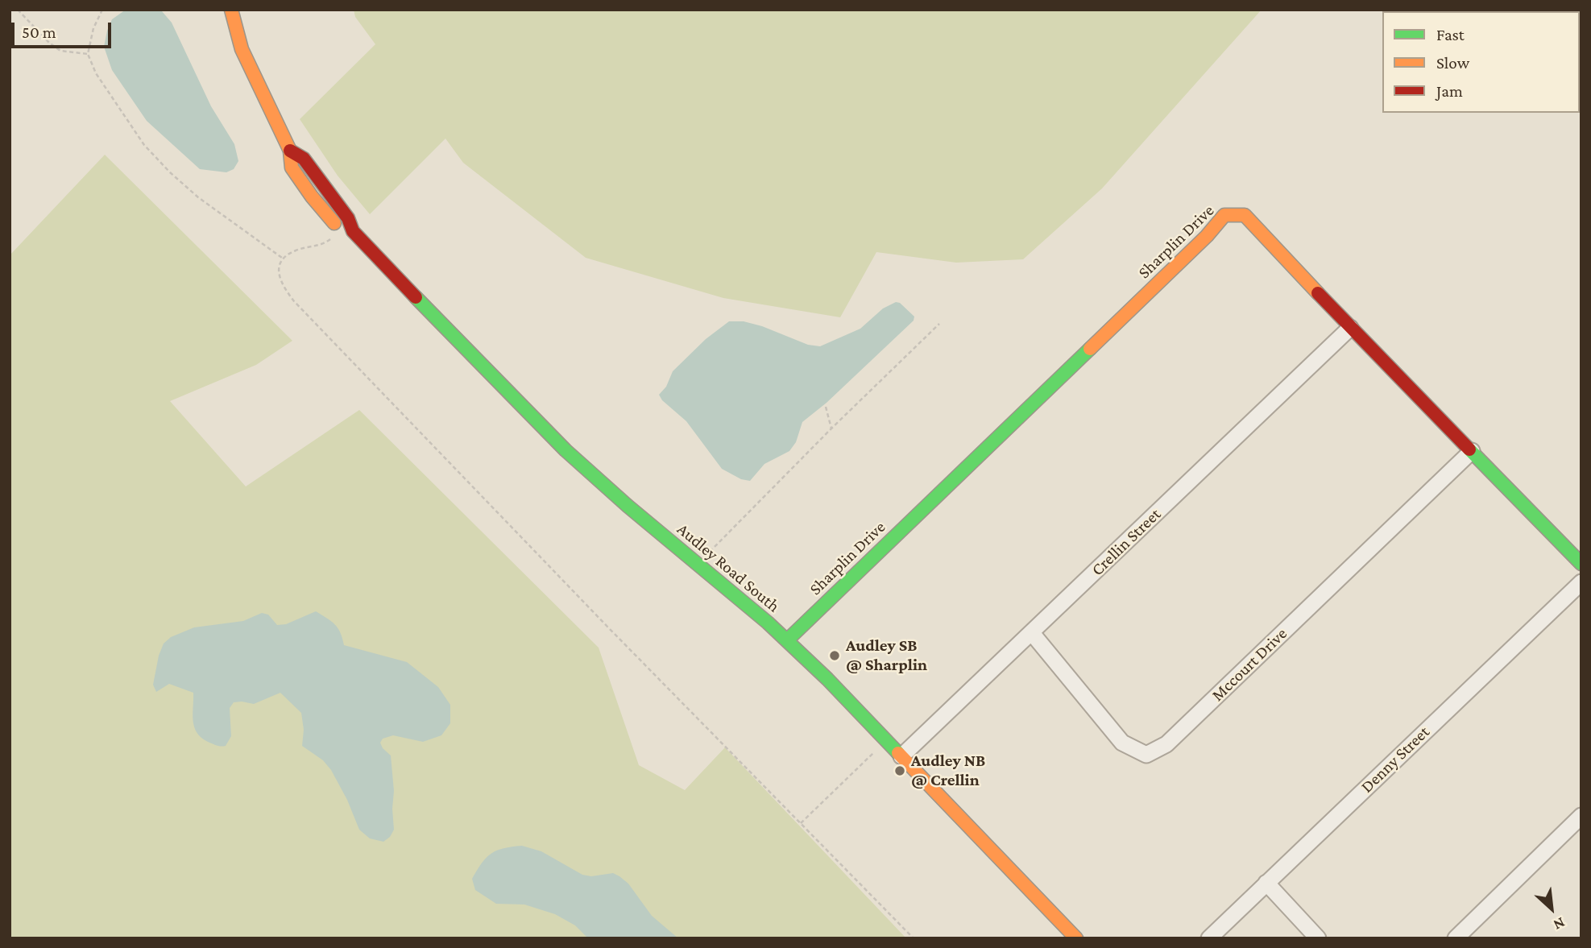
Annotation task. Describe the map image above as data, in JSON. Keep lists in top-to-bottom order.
{
  "streets": {
    "street": [
      "Sharplin Drive",
      "Crellin Street",
      "Audley Road South",
      "Mccourt Drive",
      "Denny Street"
    ]
  },
  "crossings": [
    ["Sharplin Drive", "Crellin Street"],
    ["Sharplin Drive", "Audley Road South"],
    ["Sharplin Drive", "Mccourt Drive"],
    ["Crellin Street", "Audley Road South"],
    ["Crellin Street", "Mccourt Drive"]
  ],
  "places": ["Audley SB @ Sharplin", "Audley NB @ Crellin"],
  "legend": ["Fast", "Slow", "Jam"],
  "scale_bar": "50 m",
  "north": "bottom right"
}
